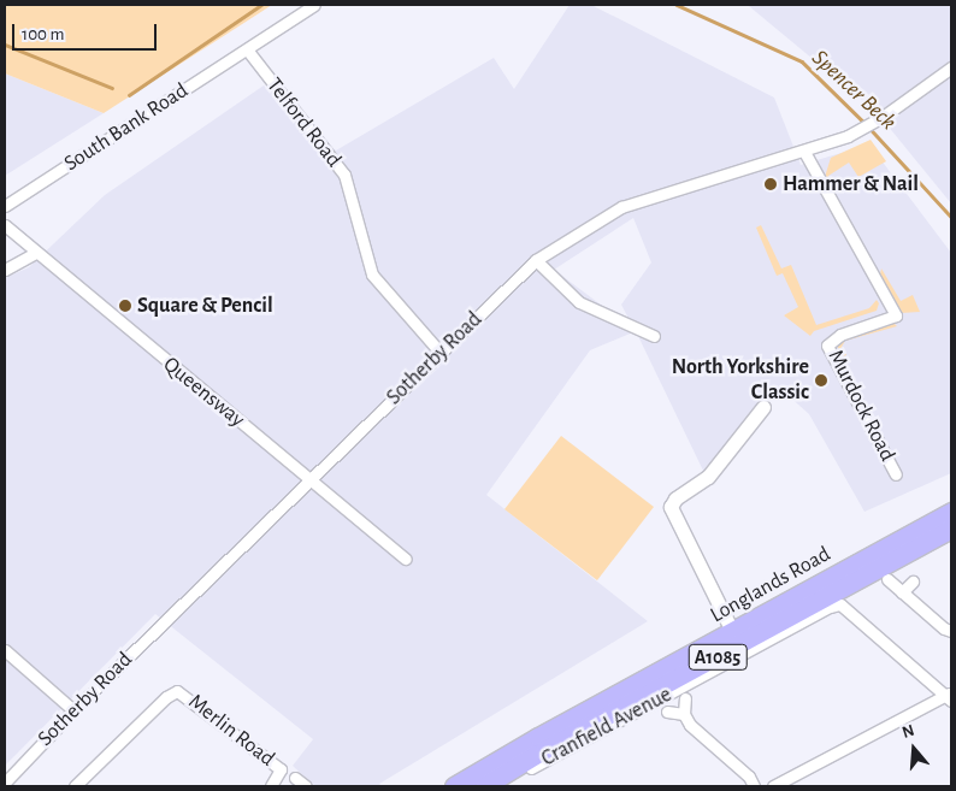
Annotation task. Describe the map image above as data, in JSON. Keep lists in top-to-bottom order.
{
  "streets": {
    "main road": ["Longlands Road", "A1085"],
    "street": [
      "Telford Road",
      "South Bank Road",
      "Sotherby Road",
      "Queensway",
      "Murdock Road",
      "Cranfield Avenue",
      "Merlin Road"
    ]
  },
  "crossings": [
    ["Telford Road", "South Bank Road"],
    ["Telford Road", "Sotherby Road"],
    ["Sotherby Road", "Queensway"],
    ["Sotherby Road", "Murdock Road"]
  ],
  "water": ["Spencer Beck"],
  "places": ["Hammer & Nail", "Square & Pencil", "North Yorkshire Classic"],
  "scale_bar": "100 m",
  "north": "top"
}
